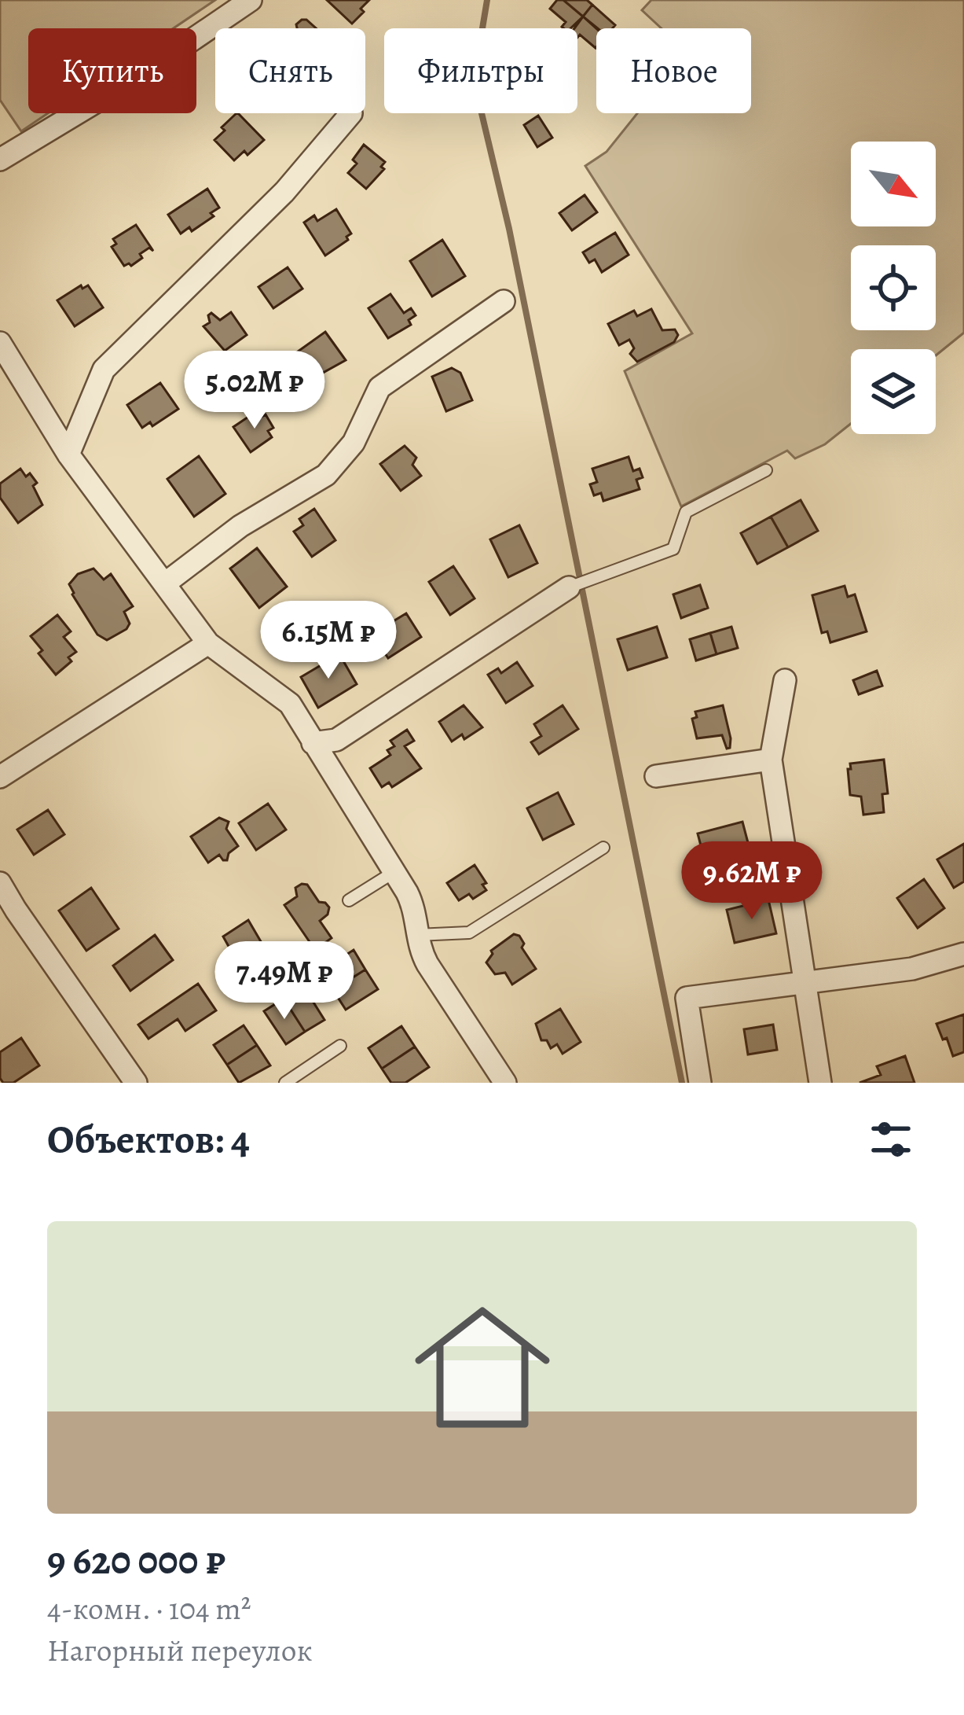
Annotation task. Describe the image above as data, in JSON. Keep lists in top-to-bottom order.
{
  "north": "bottom right",
  "page": {
    "chip": [
      "Купить",
      "Снять",
      "Фильтры",
      "Новое"
    ],
    "price": [
      "5.02M ₽",
      "6.15M ₽",
      "9.62M ₽",
      "7.49M ₽"
    ],
    "heading": "Объектов: 4",
    "list": [
      {
        "name": "9 620 000 ₽",
        "note": "4-комн. · 104 m² · Нагорный переулок"
      }
    ]
  }
}
